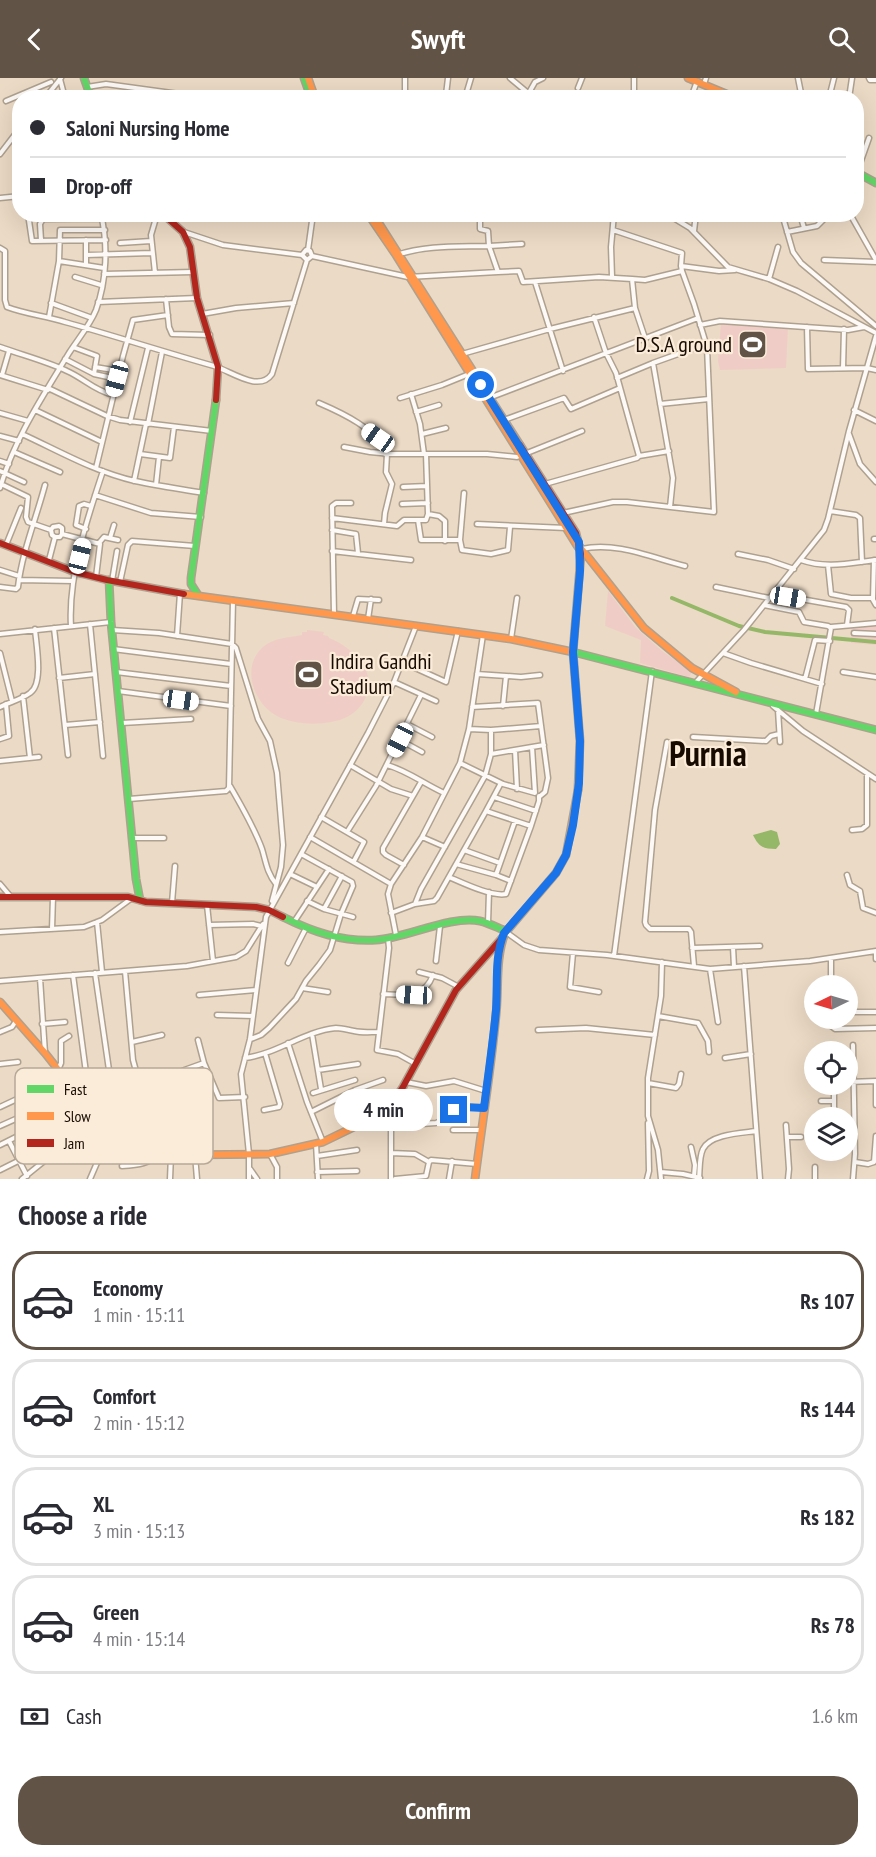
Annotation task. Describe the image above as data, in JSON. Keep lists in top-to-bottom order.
{
  "districts": ["Purnia"],
  "places": {
    "sports": ["D.S.A ground", "Indira Gandhi Stadium"]
  },
  "legend": ["Fast", "Slow", "Jam"],
  "north": "left",
  "page": {
    "header": "Swyft",
    "banner": ["Saloni Nursing Home", "Drop-off"],
    "bubble": "4 min",
    "heading": "Choose a ride",
    "list": [
      {
        "name": "Economy",
        "note": "1 min · 15:11",
        "value": "Rs 107"
      },
      {
        "name": "Comfort",
        "note": "2 min · 15:12",
        "value": "Rs 144"
      },
      {
        "name": "XL",
        "note": "3 min · 15:13",
        "value": "Rs 182"
      },
      {
        "name": "Green",
        "note": "4 min · 15:14",
        "value": "Rs 78"
      }
    ],
    "pay": ["Cash", "1.6 km"],
    "buttons": "Confirm"
  }
}
